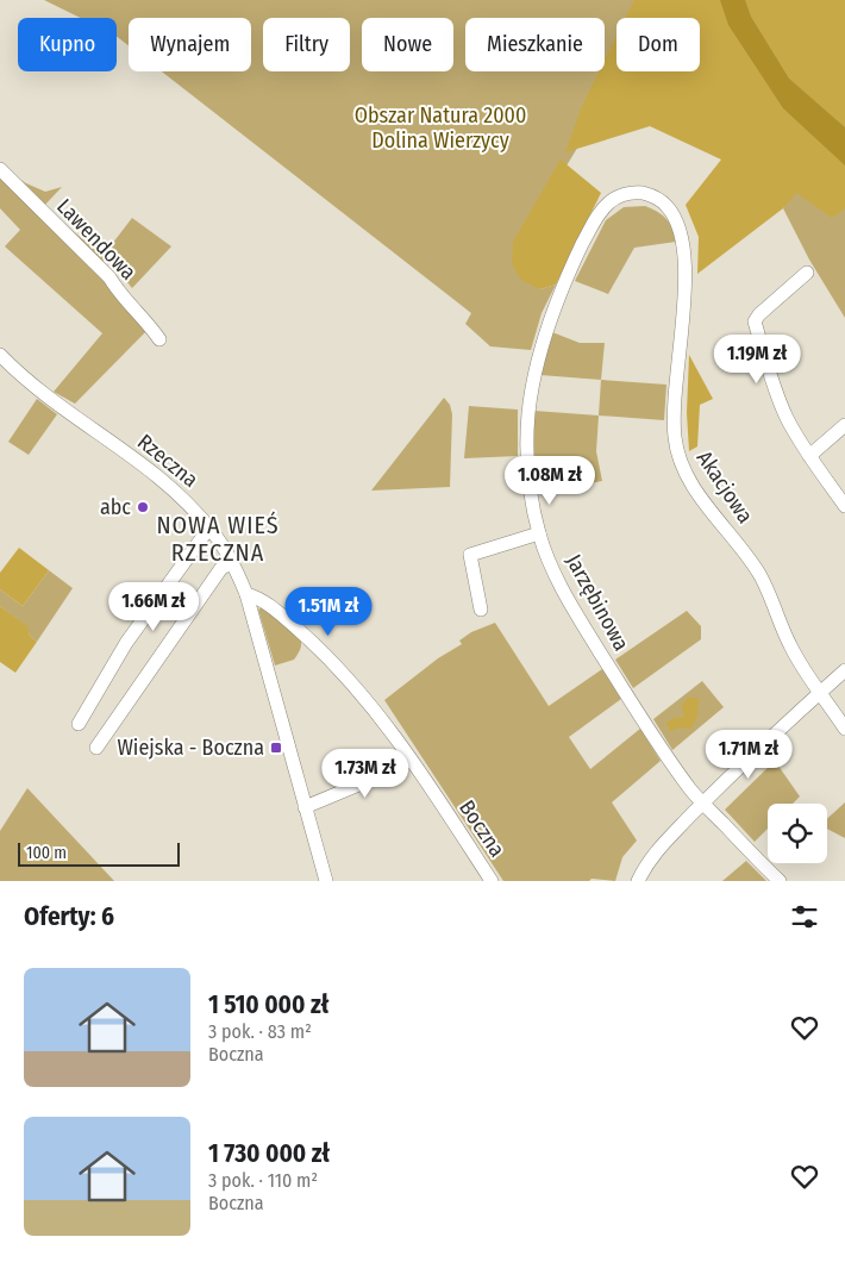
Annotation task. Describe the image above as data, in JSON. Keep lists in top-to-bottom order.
{
  "streets": {
    "street": [
      "Lawendowa",
      "Rzeczna",
      "Akacjowa",
      "Jarzębinowa",
      "Boczna"
    ]
  },
  "crossings": [
    ["Rzeczna", "Boczna"],
    ["Akacjowa", "Jarzębinowa"]
  ],
  "districts": ["NOWA WIEŚ RZECZNA"],
  "parks": ["Obszar Natura 2000 Dolina Wierzycy"],
  "places": {
    "other": ["abc"],
    "transit": ["Wiejska - Boczna"]
  },
  "scale_bar": "100 m",
  "page": {
    "chip": [
      "Kupno",
      "Wynajem",
      "Filtry",
      "Nowe",
      "Mieszkanie",
      "Dom"
    ],
    "price": [
      "1.19M zł",
      "1.08M zł",
      "1.66M zł",
      "1.51M zł",
      "1.71M zł",
      "1.73M zł"
    ],
    "scale": "100 m",
    "heading": "Oferty: 6",
    "list": [
      {
        "name": "1 510 000 zł",
        "note": "3 pok. · 83 m² · Boczna"
      },
      {
        "name": "1 730 000 zł",
        "note": "3 pok. · 110 m² · Boczna"
      }
    ]
  }
}
